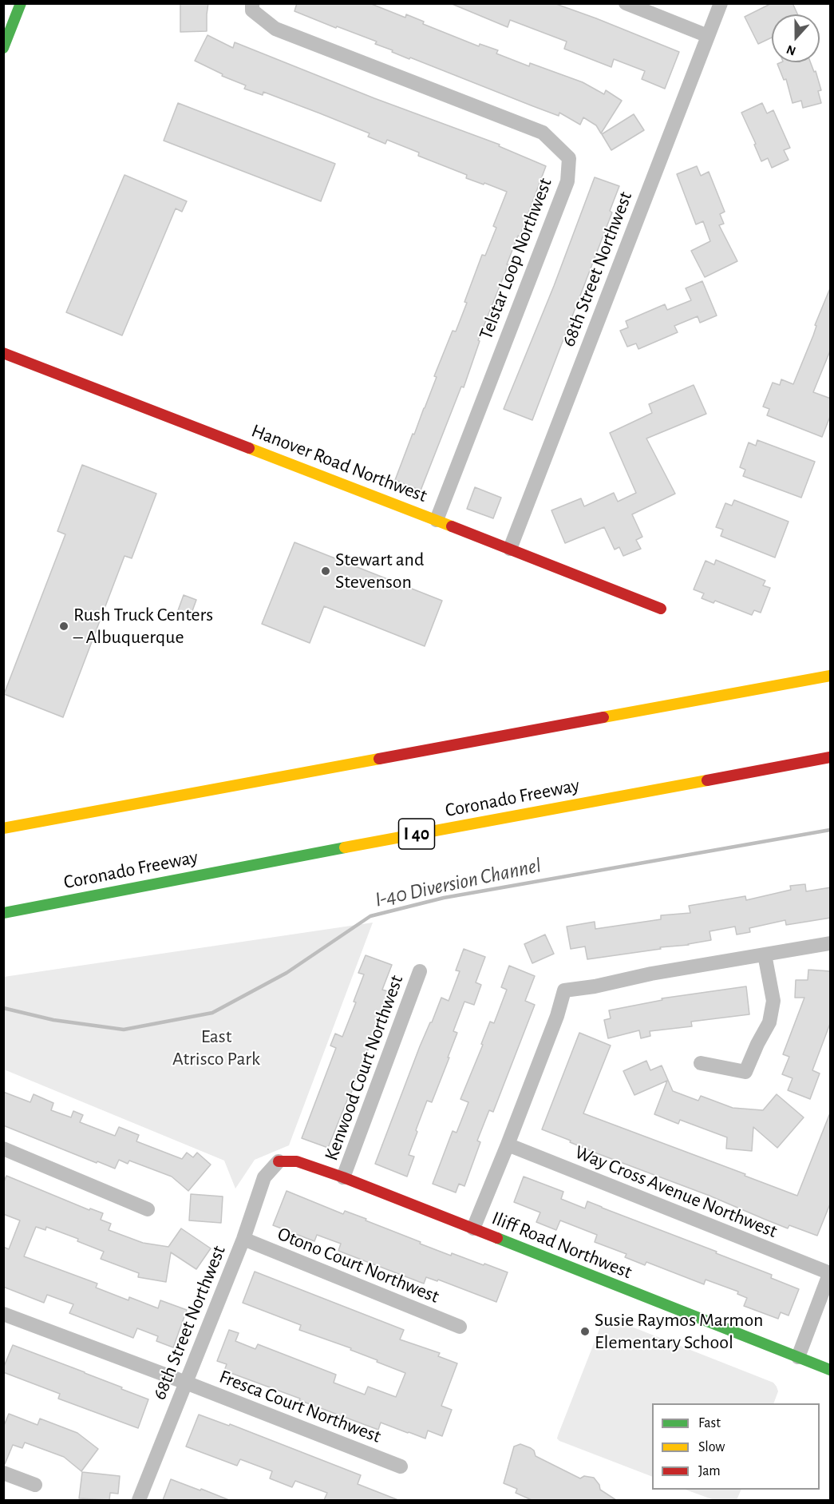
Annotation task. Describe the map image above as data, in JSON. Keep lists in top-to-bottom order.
{
  "streets": {
    "main road": [
      "Hanover Road Northwest",
      "Coronado Freeway",
      "I 40",
      "Iliff Road Northwest"
    ],
    "street": [
      "Telstar Loop Northwest",
      "68th Street Northwest",
      "Kenwood Court Northwest",
      "Way Cross Avenue Northwest",
      "Otono Court Northwest",
      "Fresca Court Northwest"
    ]
  },
  "crossings": [
    ["Telstar Loop Northwest", "Hanover Road Northwest"],
    ["68th Street Northwest", "Hanover Road Northwest"],
    ["68th Street Northwest", "Iliff Road Northwest"],
    ["68th Street Northwest", "Otono Court Northwest"],
    ["68th Street Northwest", "Fresca Court Northwest"],
    ["Kenwood Court Northwest", "Iliff Road Northwest"]
  ],
  "water": ["I-40 Diversion Channel"],
  "parks": ["East Atrisco Park"],
  "places": ["Stewart and Stevenson", "Rush Truck Centers – Albuquerque", "Susie Raymos Marmon Elementary School"],
  "legend": ["Fast", "Slow", "Jam"],
  "north": "bottom"
}
